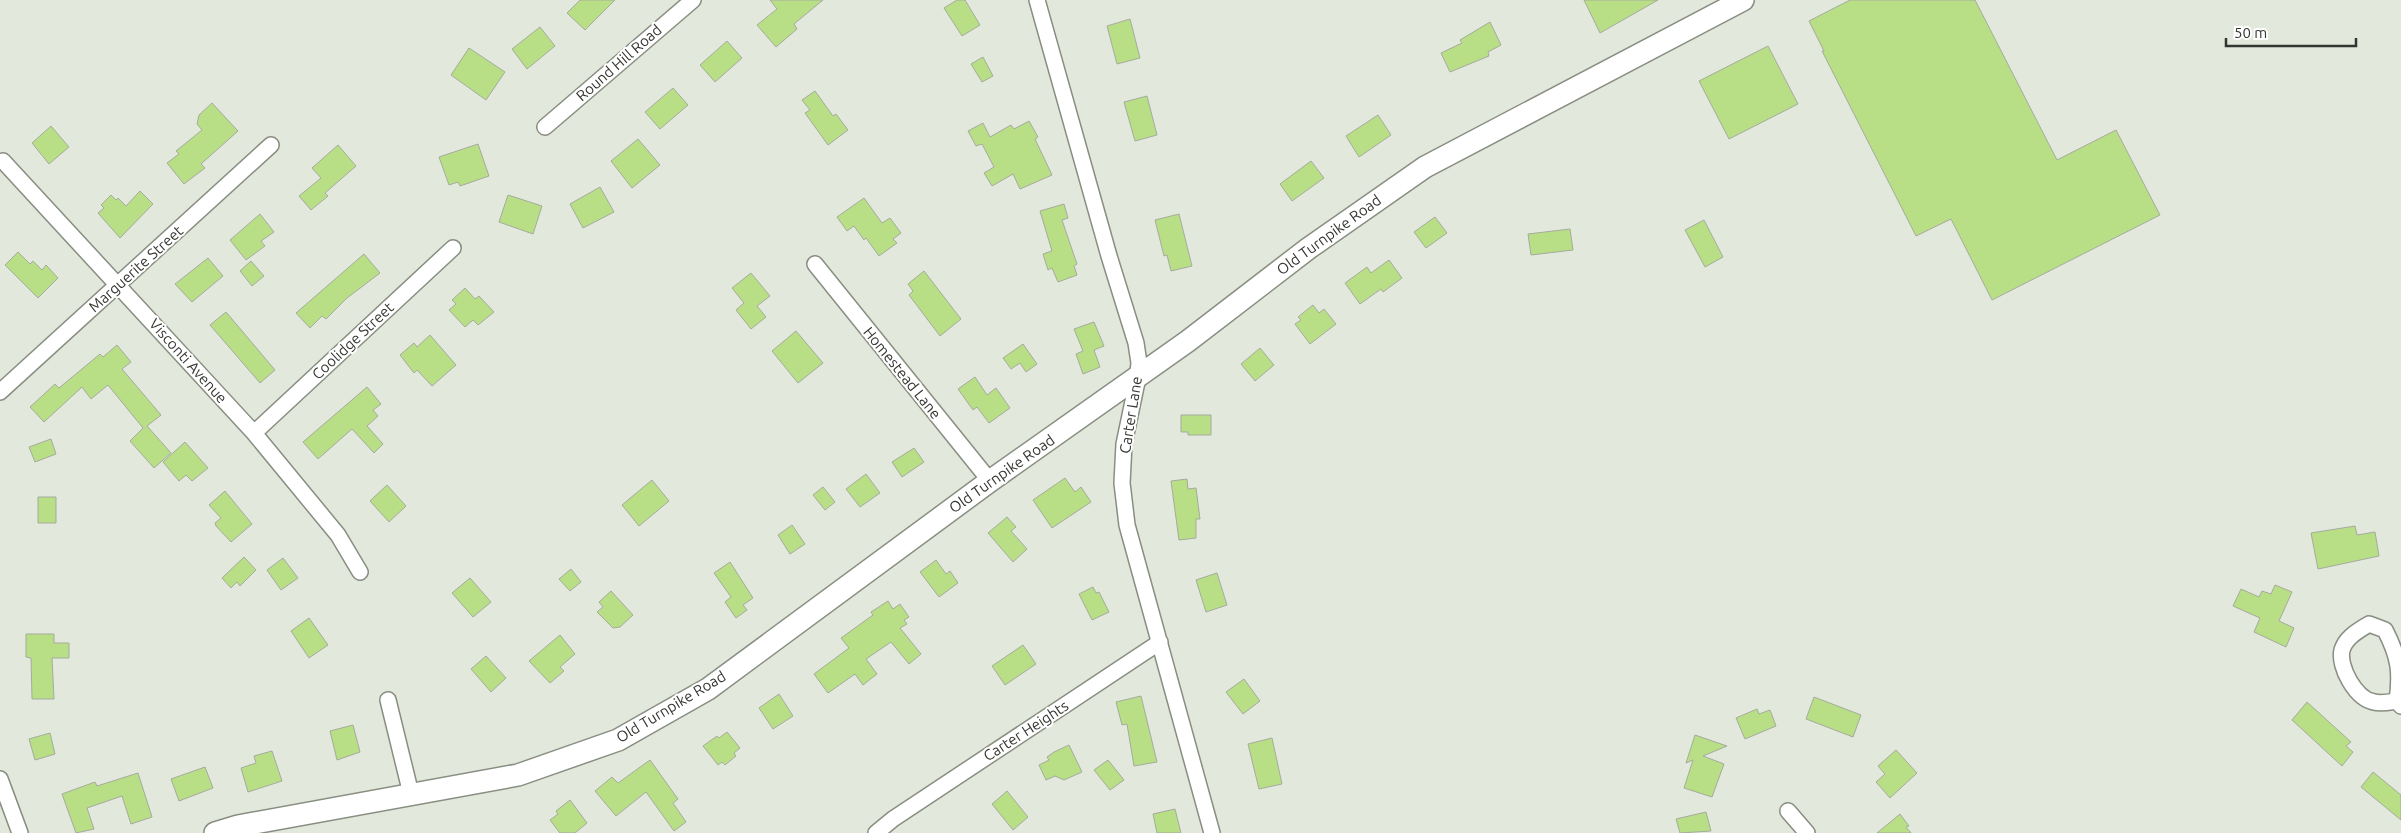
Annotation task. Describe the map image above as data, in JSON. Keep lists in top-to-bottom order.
{
  "streets": {
    "main road": ["Old Turnpike Road"],
    "street": [
      "Round Hill Road",
      "Marguerite Street",
      "Coolidge Street",
      "Visconti Avenue",
      "Homestead Lane",
      "Carter Lane",
      "Carter Heights"
    ]
  },
  "crossings": [
    ["Old Turnpike Road", "Homestead Lane"],
    ["Old Turnpike Road", "Carter Lane"],
    ["Marguerite Street", "Visconti Avenue"],
    ["Coolidge Street", "Visconti Avenue"],
    ["Carter Lane", "Carter Heights"]
  ],
  "scale_bar": "50 m"
}
